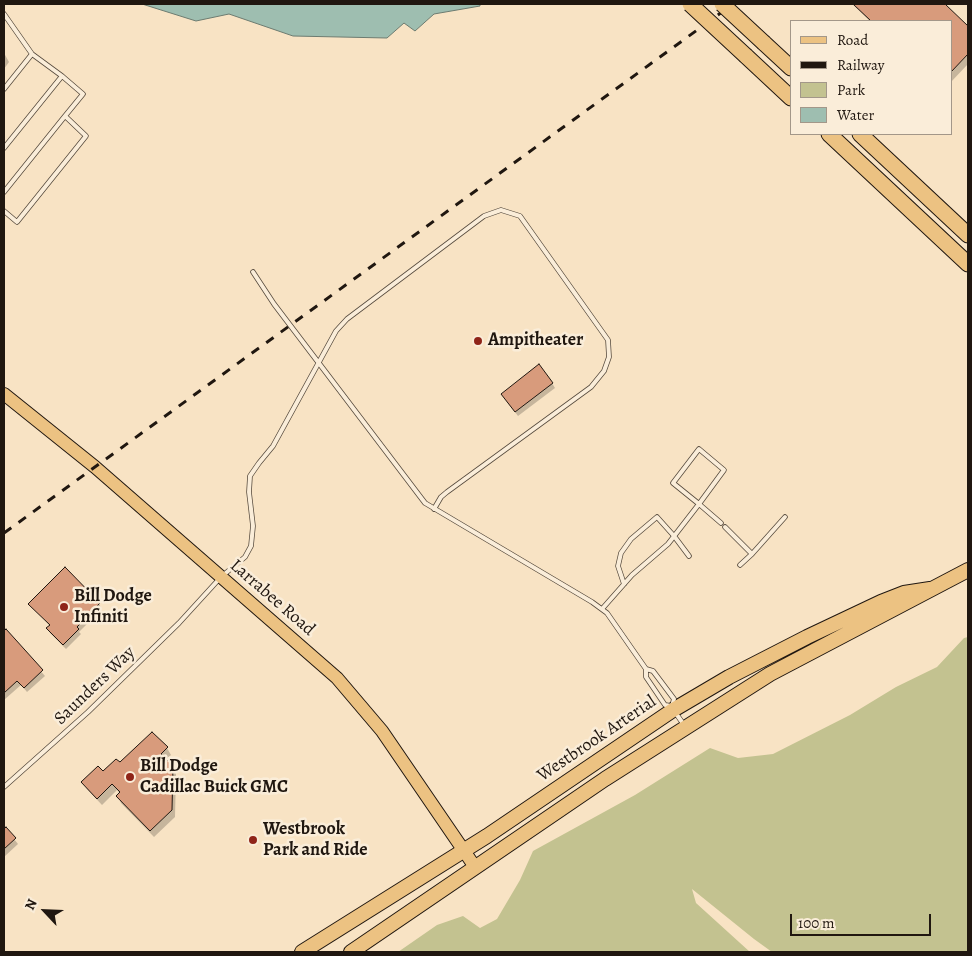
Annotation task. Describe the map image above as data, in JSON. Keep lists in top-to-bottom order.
{
  "streets": {
    "highway": ["Westbrook Arterial"],
    "main road": ["Larrabee Road"],
    "lane": ["Saunders Way"]
  },
  "crossings": [
    ["Larrabee Road", "Saunders Way"],
    ["Larrabee Road", "Westbrook Arterial"]
  ],
  "places": [
    "Ampitheater",
    "Bill Dodge Infiniti",
    "Bill Dodge Cadillac Buick GMC",
    "Westbrook Park and Ride"
  ],
  "legend": [
    "Road",
    "Railway",
    "Park",
    "Water"
  ],
  "scale_bar": "100 m",
  "north": "top left"
}
